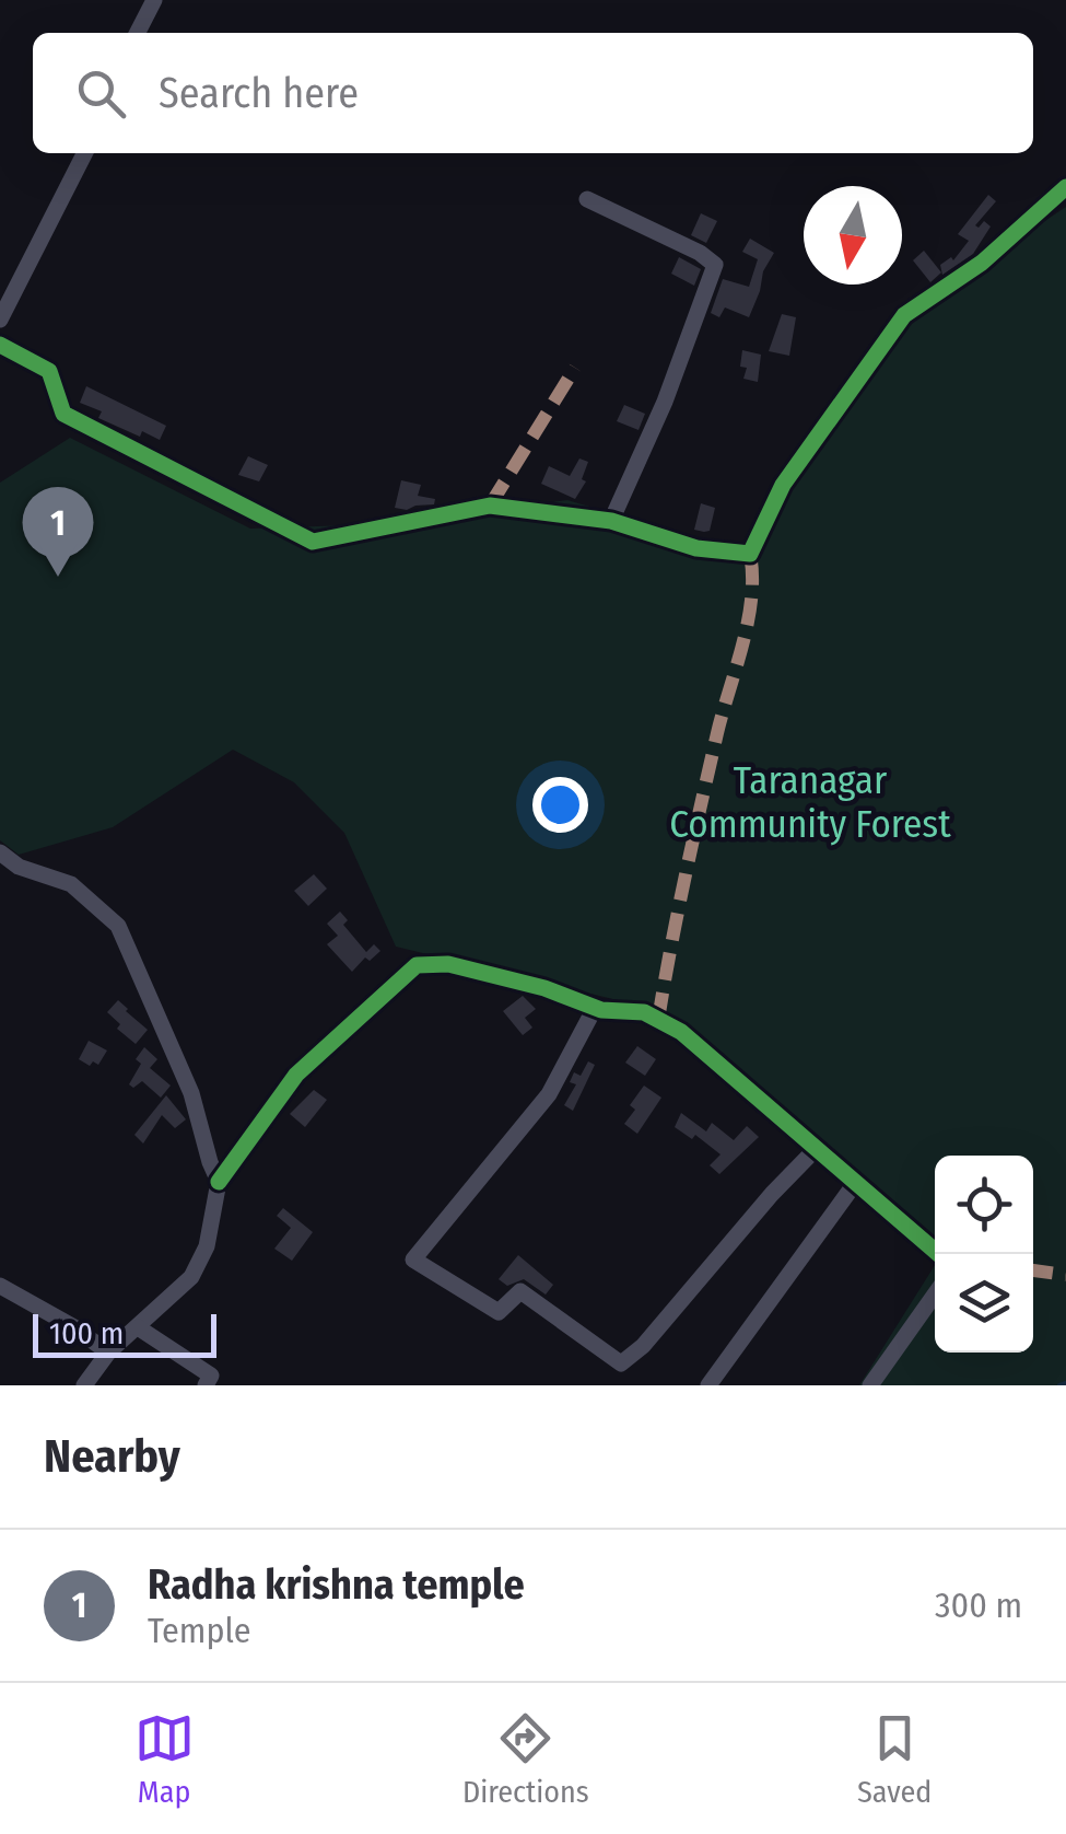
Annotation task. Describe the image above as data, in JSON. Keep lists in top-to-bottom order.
{
  "parks": ["Taranagar Community Forest"],
  "scale_bar": "100 m",
  "north": "bottom",
  "page": {
    "search": "Search here",
    "pins": "1",
    "scale": "100 m",
    "heading": "Nearby",
    "list": [
      {
        "mark": "1",
        "name": "Radha krishna temple",
        "note": "Temple",
        "value": "300 m"
      }
    ],
    "nav": ["Map", "Directions", "Saved"]
  }
}
